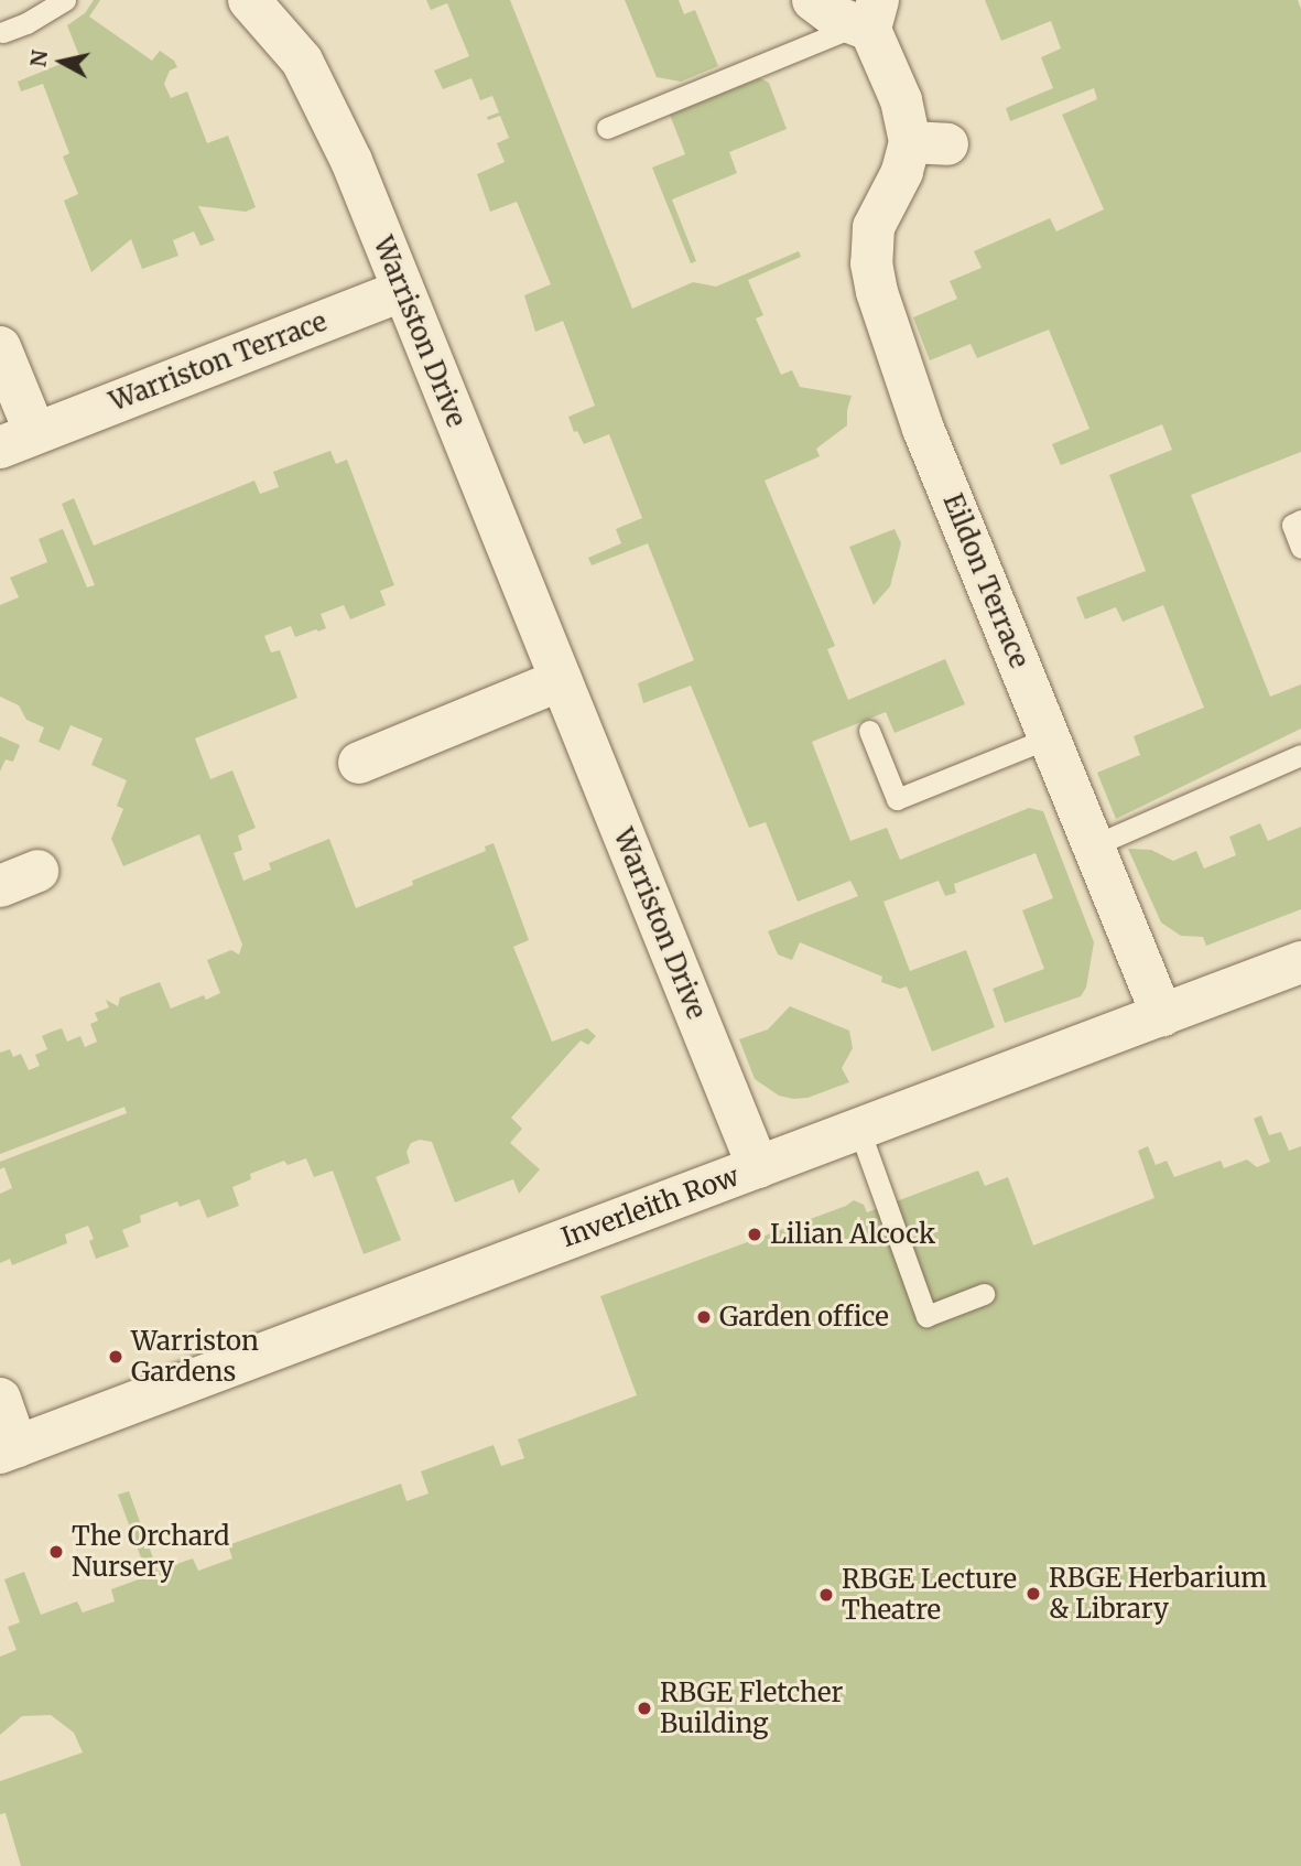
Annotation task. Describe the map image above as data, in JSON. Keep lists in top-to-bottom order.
{
  "streets": {
    "street": [
      "Warriston Drive",
      "Warriston Terrace",
      "Eildon Terrace",
      "Inverleith Row"
    ]
  },
  "crossings": [
    ["Warriston Drive", "Warriston Terrace"],
    ["Warriston Drive", "Inverleith Row"],
    ["Eildon Terrace", "Inverleith Row"]
  ],
  "places": [
    "Lilian Alcock",
    "Garden office",
    "Warriston Gardens",
    "The Orchard Nursery",
    "RBGE Herbarium & Library",
    "RBGE Lecture Theatre",
    "RBGE Fletcher Building"
  ],
  "north": "left"
}
